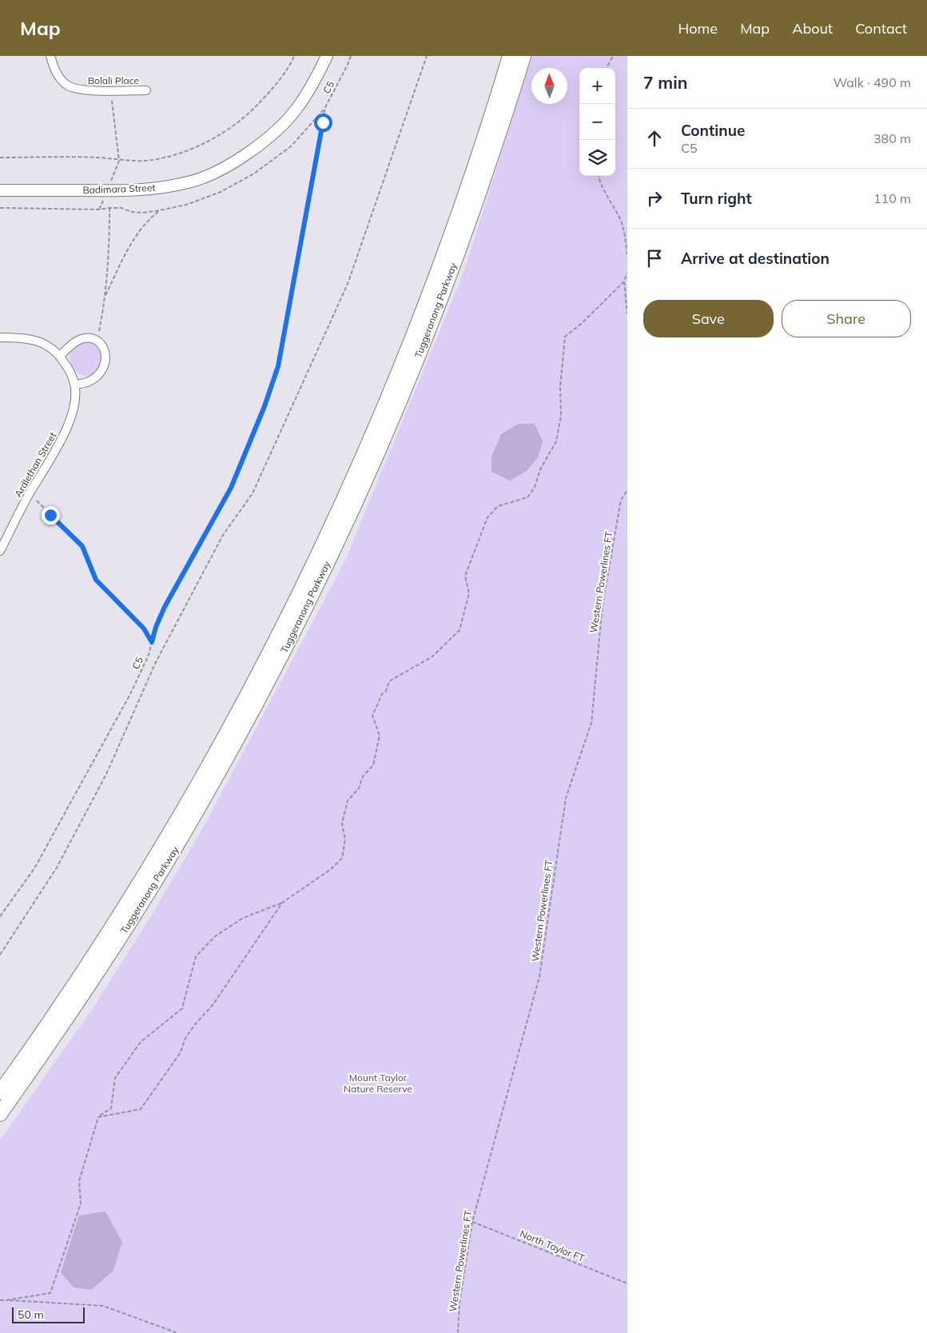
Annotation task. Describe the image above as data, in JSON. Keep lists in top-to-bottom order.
{
  "streets": {
    "highway": ["Tuggeranong Parkway"],
    "main road": ["Badimara Street"],
    "street": ["Bolali Place", "Ardlethan Street"],
    "path": ["C5", "Western Powerlines FT", "North Taylor FT"]
  },
  "crossings": [
    ["Western Powerlines FT", "North Taylor FT"]
  ],
  "parks": ["Mount Taylor Nature Reserve"],
  "scale_bar": "50 m",
  "north": "top",
  "page": {
    "header": "Map",
    "nav": [
      "Home",
      "Map",
      "About",
      "Contact"
    ],
    "heading": ["7 min", "Walk · 490 m"],
    "map_buttons": ["+", "−"],
    "list": [
      ["Continue", "C5", "380 m"],
      ["Turn right", "110 m"],
      "Arrive at destination"
    ],
    "buttons": ["Save", "Share"],
    "scale": "50 m"
  }
}
